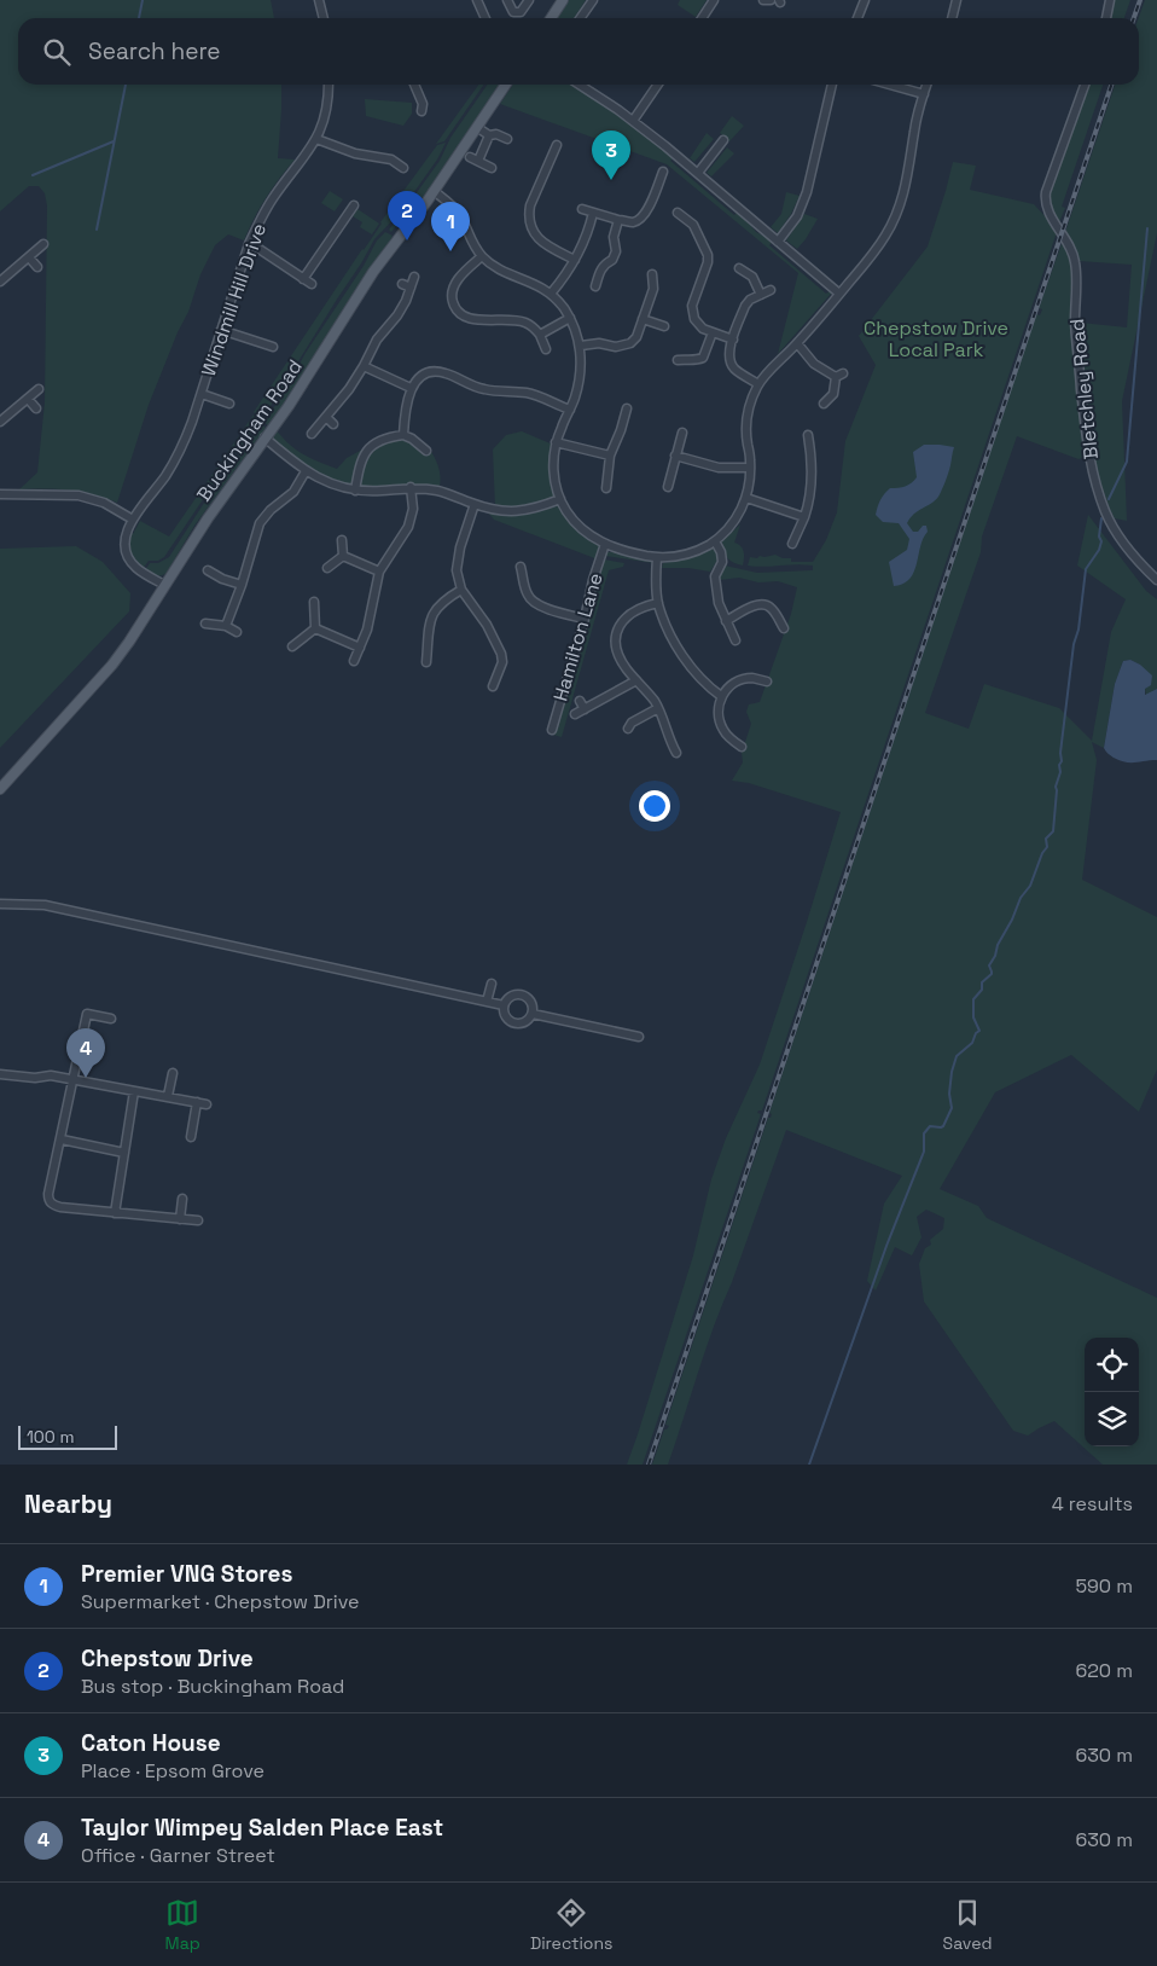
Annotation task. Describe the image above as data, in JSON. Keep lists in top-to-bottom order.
{
  "streets": {
    "main road": ["Buckingham Road"],
    "street": ["Windmill Hill Drive", "Bletchley Road", "Hamilton Lane"]
  },
  "crossings": [
    ["Windmill Hill Drive", "Buckingham Road"]
  ],
  "parks": ["Chepstow Drive Local Park"],
  "scale_bar": "100 m",
  "page": {
    "search": "Search here",
    "pins": [
      "3",
      "2",
      "1",
      "4"
    ],
    "scale": "100 m",
    "heading": ["Nearby", "4 results"],
    "list": [
      {
        "mark": "1",
        "name": "Premier VNG Stores",
        "note": "Supermarket · Chepstow Drive",
        "value": "590 m"
      },
      {
        "mark": "2",
        "name": "Chepstow Drive",
        "note": "Bus stop · Buckingham Road",
        "value": "620 m"
      },
      {
        "mark": "3",
        "name": "Caton House",
        "note": "Place · Epsom Grove",
        "value": "630 m"
      },
      {
        "mark": "4",
        "name": "Taylor Wimpey Salden Place East",
        "note": "Office · Garner Street",
        "value": "630 m"
      }
    ],
    "nav": ["Map", "Directions", "Saved"]
  }
}
